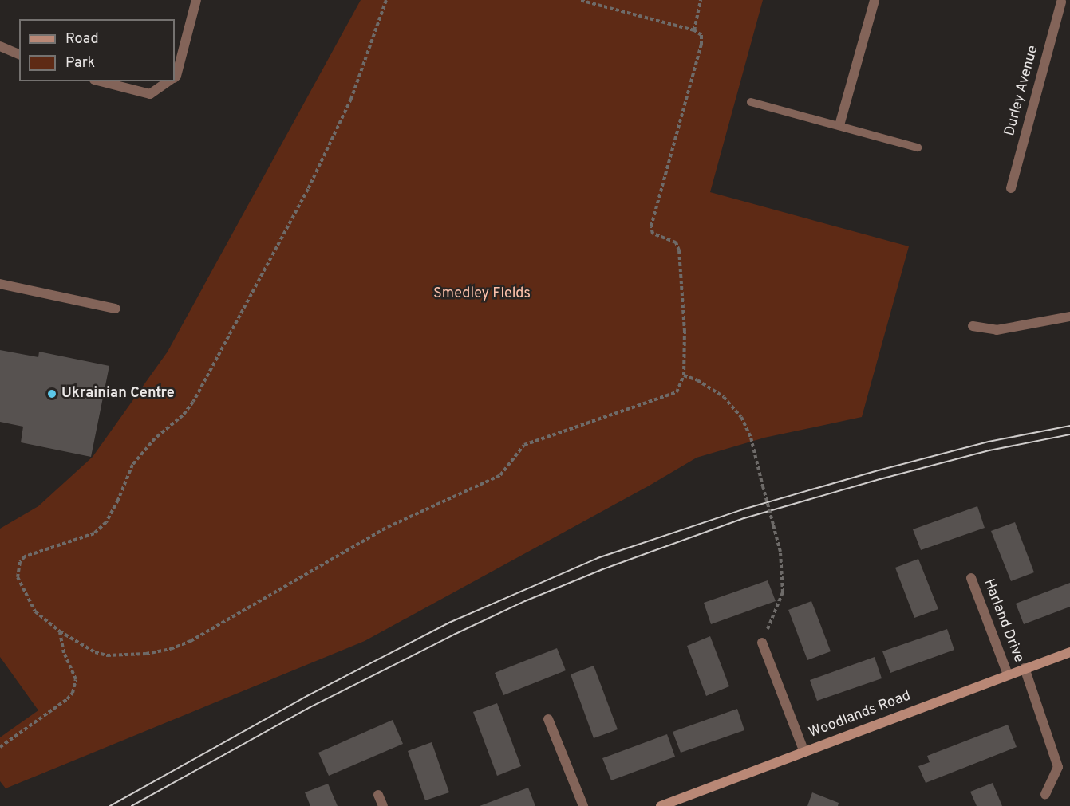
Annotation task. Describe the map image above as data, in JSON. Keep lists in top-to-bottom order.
{
  "streets": {
    "street": ["Durley Avenue", "Harland Drive", "Woodlands Road"]
  },
  "crossings": [
    ["Harland Drive", "Woodlands Road"]
  ],
  "parks": ["Smedley Fields"],
  "places": ["Ukrainian Centre"],
  "legend": ["Road", "Park"]
}
